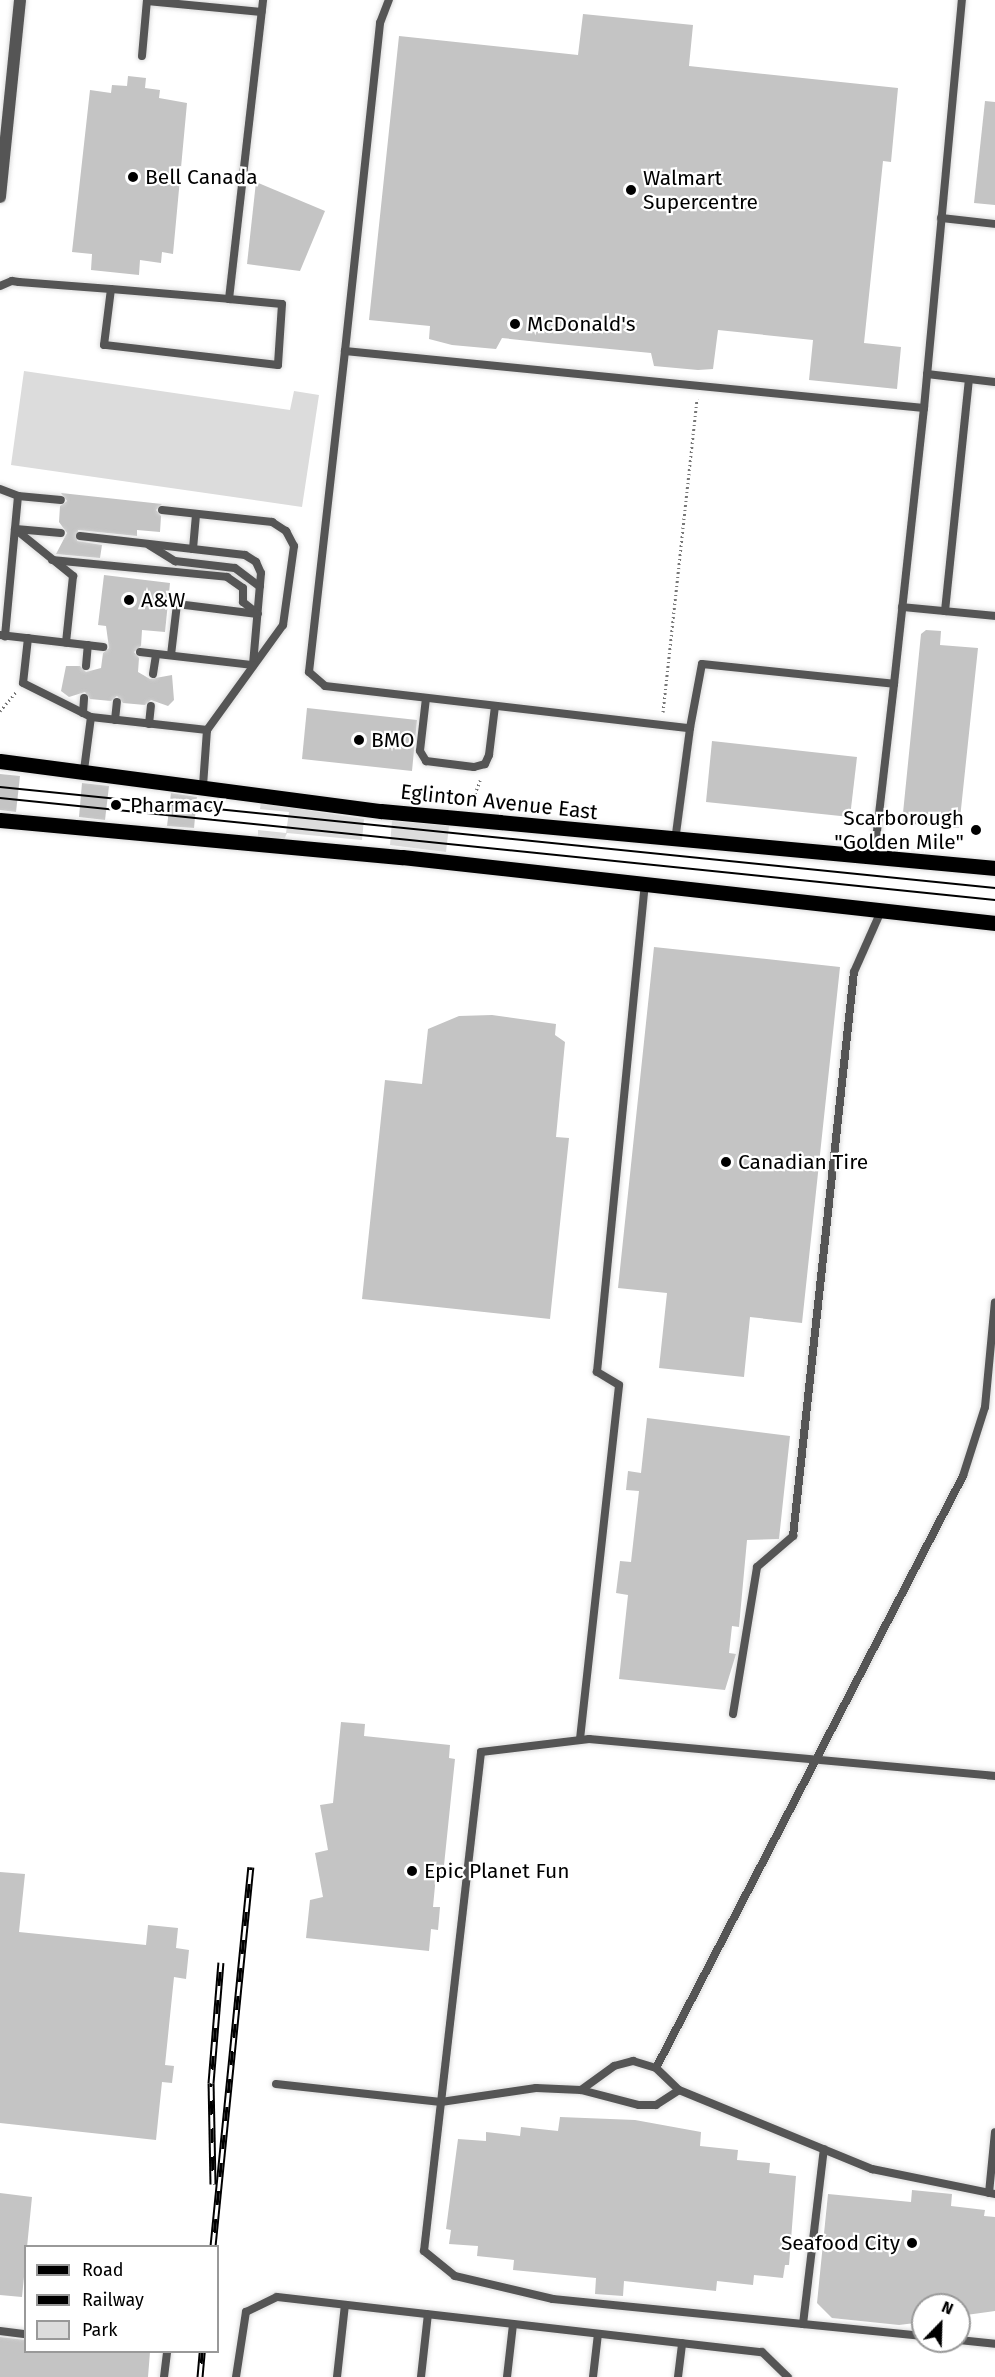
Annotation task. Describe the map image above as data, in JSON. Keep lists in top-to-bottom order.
{
  "streets": {
    "main road": ["Eglinton Avenue East"]
  },
  "places": [
    "Bell Canada",
    "Walmart Supercentre",
    "McDonald's",
    "A&W",
    "BMO",
    "Pharmacy",
    "Scarborough \"Golden Mile\"",
    "Canadian Tire",
    "Epic Planet Fun",
    "Seafood City"
  ],
  "legend": ["Road", "Railway", "Park"],
  "north": "top right"
}
